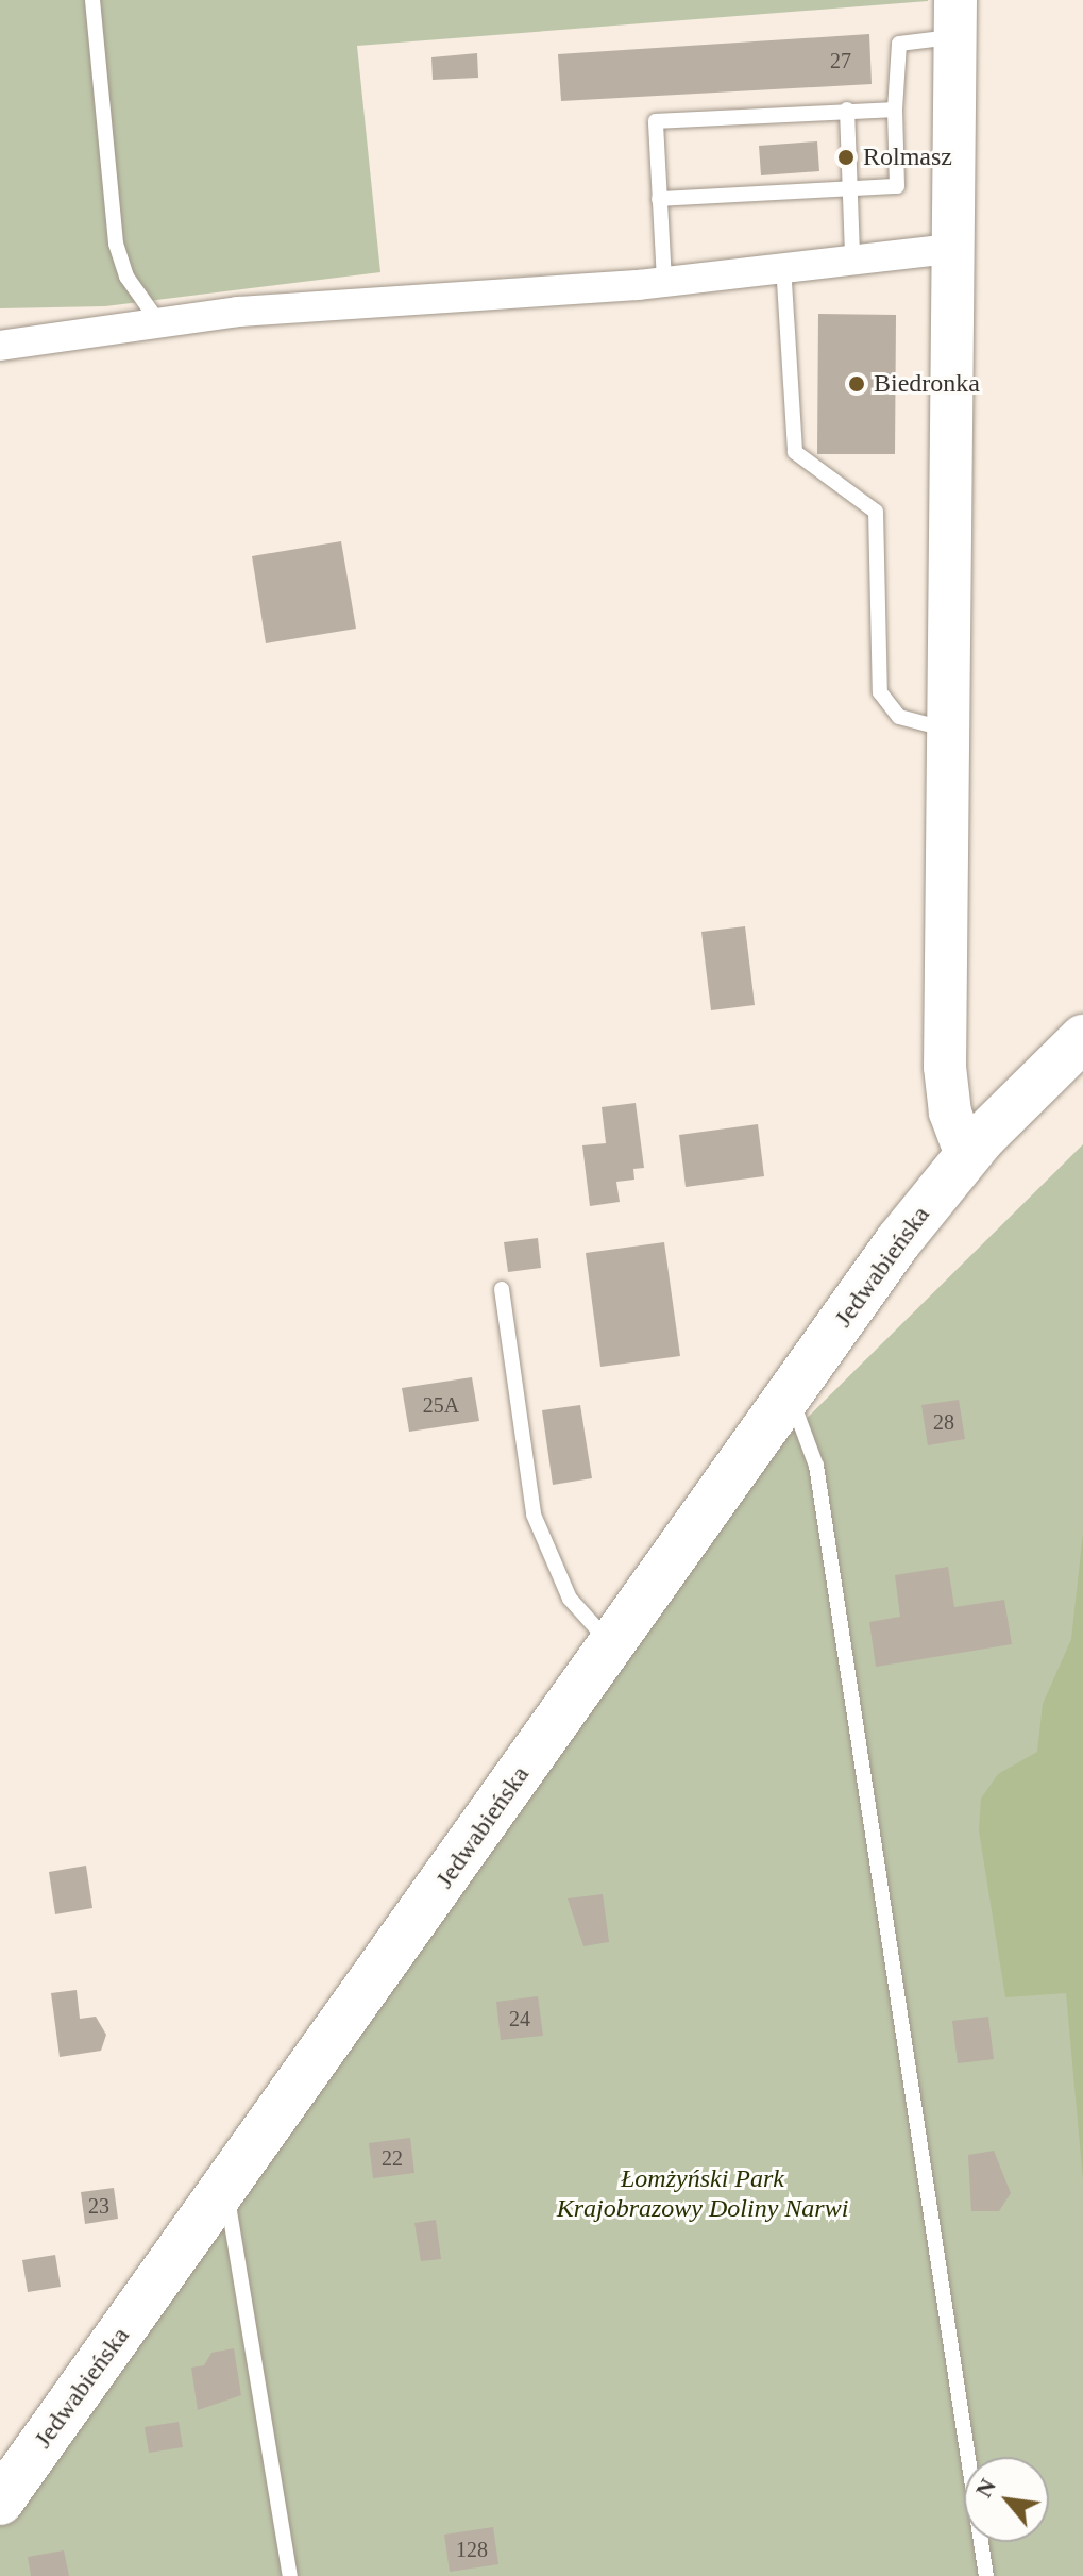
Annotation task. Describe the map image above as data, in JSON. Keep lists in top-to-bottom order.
{
  "streets": {
    "main road": ["Jedwabieńska"]
  },
  "parks": ["Łomżyński Park Krajobrazowy Doliny Narwi"],
  "places": ["Rolmasz", "Biedronka"],
  "house_numbers": [
    "27",
    "25A",
    "28",
    "24",
    "22",
    "23",
    "128"
  ],
  "north": "top left"
}
